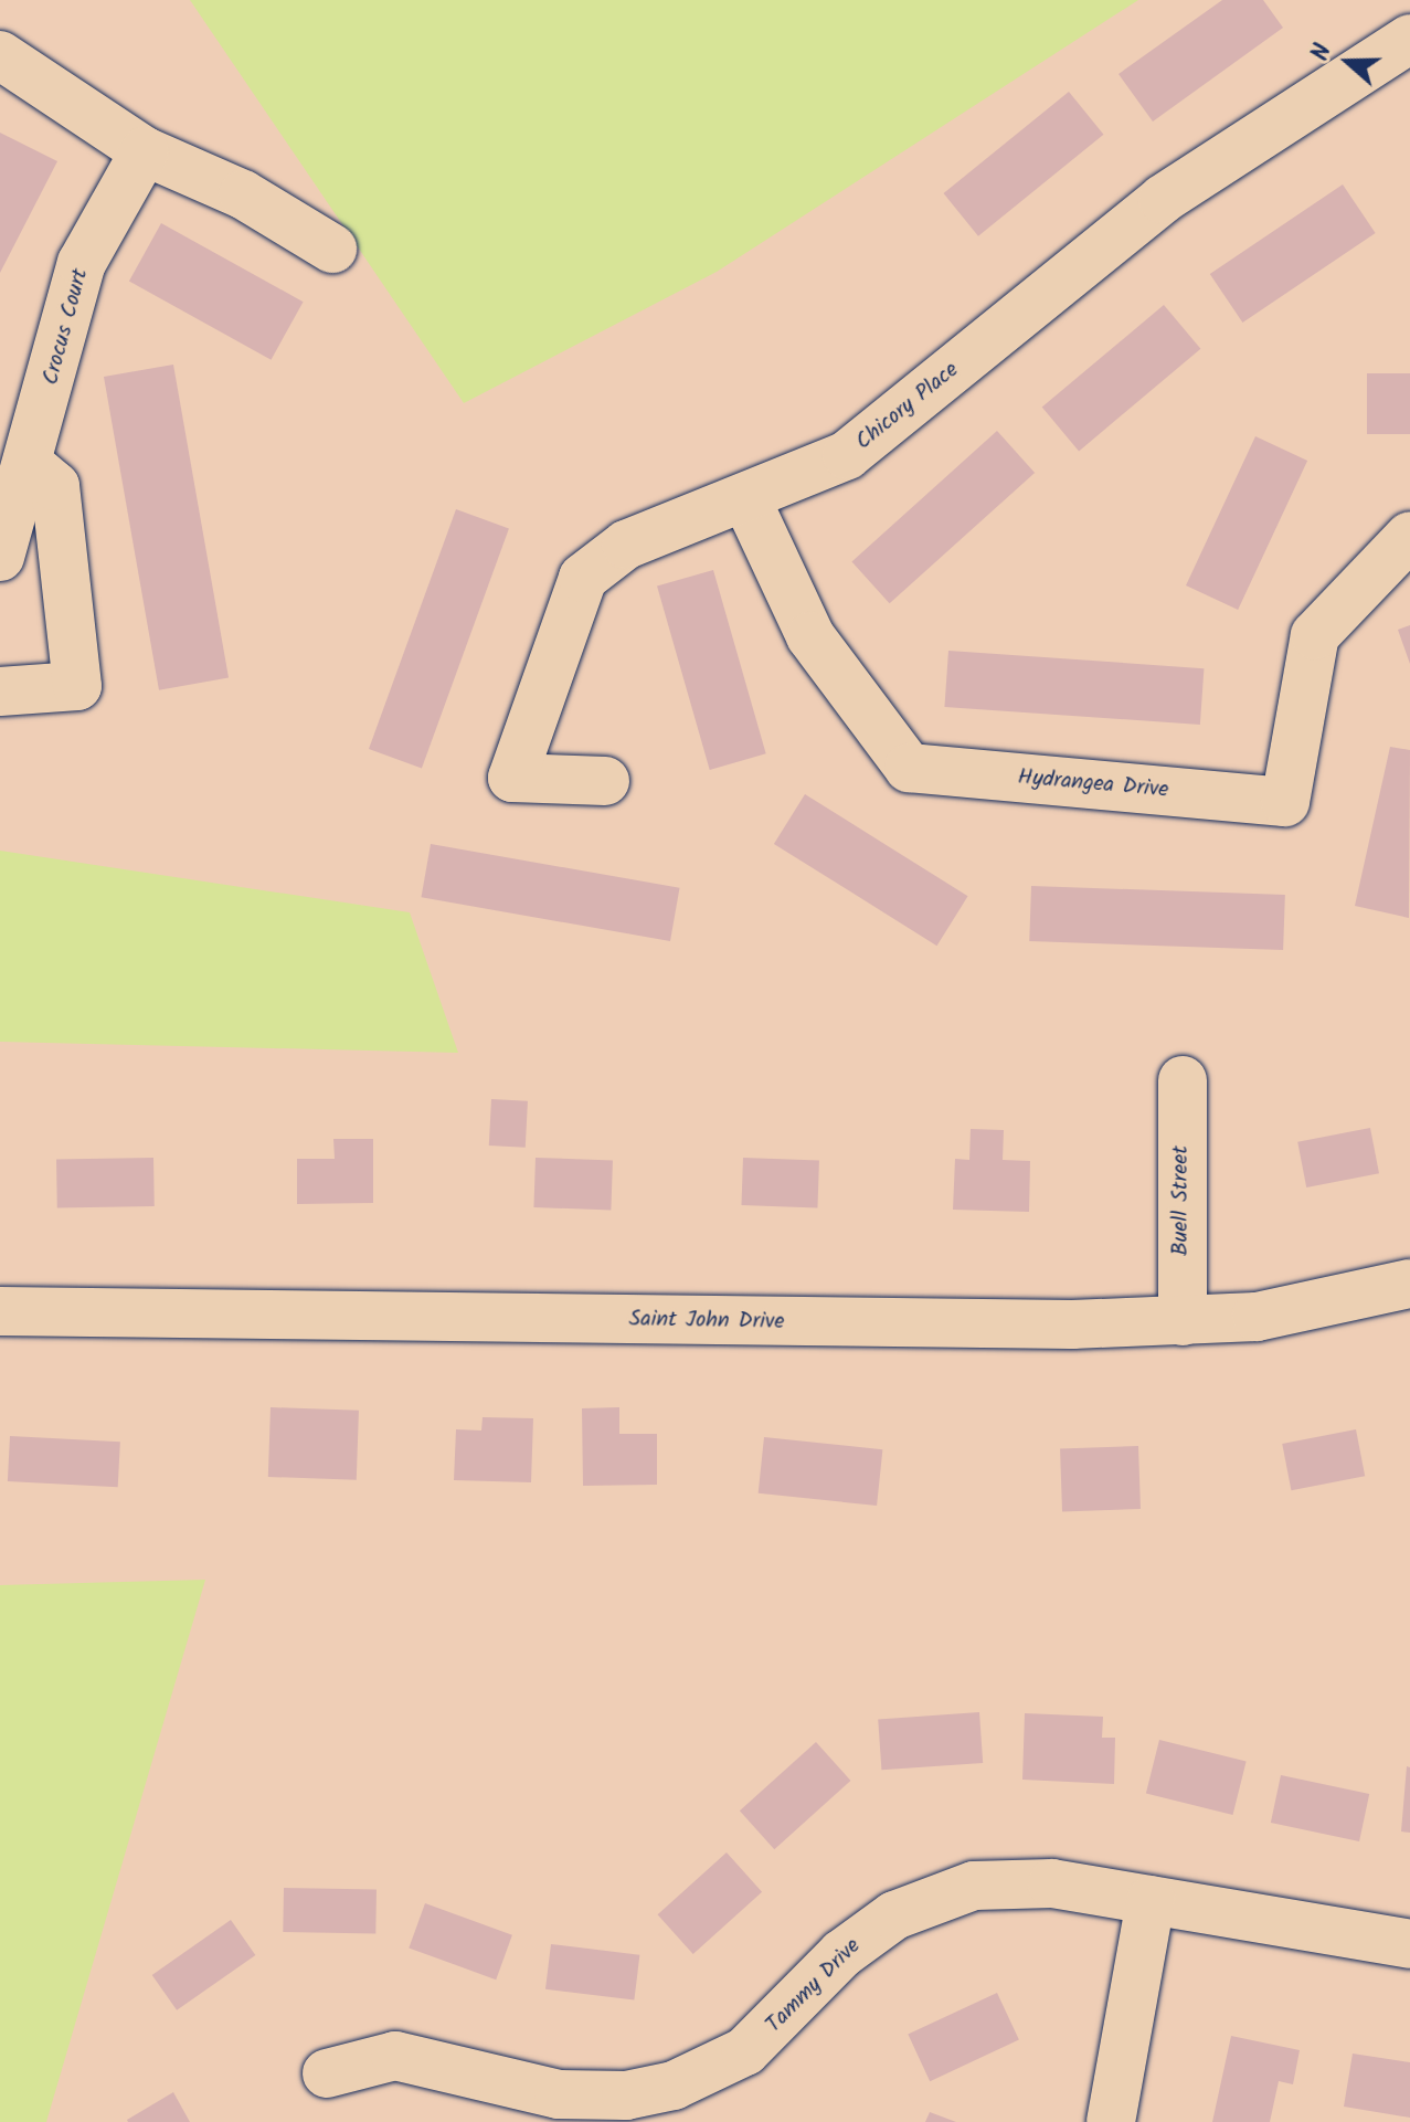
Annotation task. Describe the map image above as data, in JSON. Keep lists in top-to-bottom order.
{
  "streets": {
    "street": [
      "Crocus Court",
      "Chicory Place",
      "Hydrangea Drive",
      "Buell Street",
      "Saint John Drive",
      "Tammy Drive"
    ]
  },
  "crossings": [
    ["Chicory Place", "Hydrangea Drive"],
    ["Buell Street", "Saint John Drive"]
  ],
  "north": "left"
}
